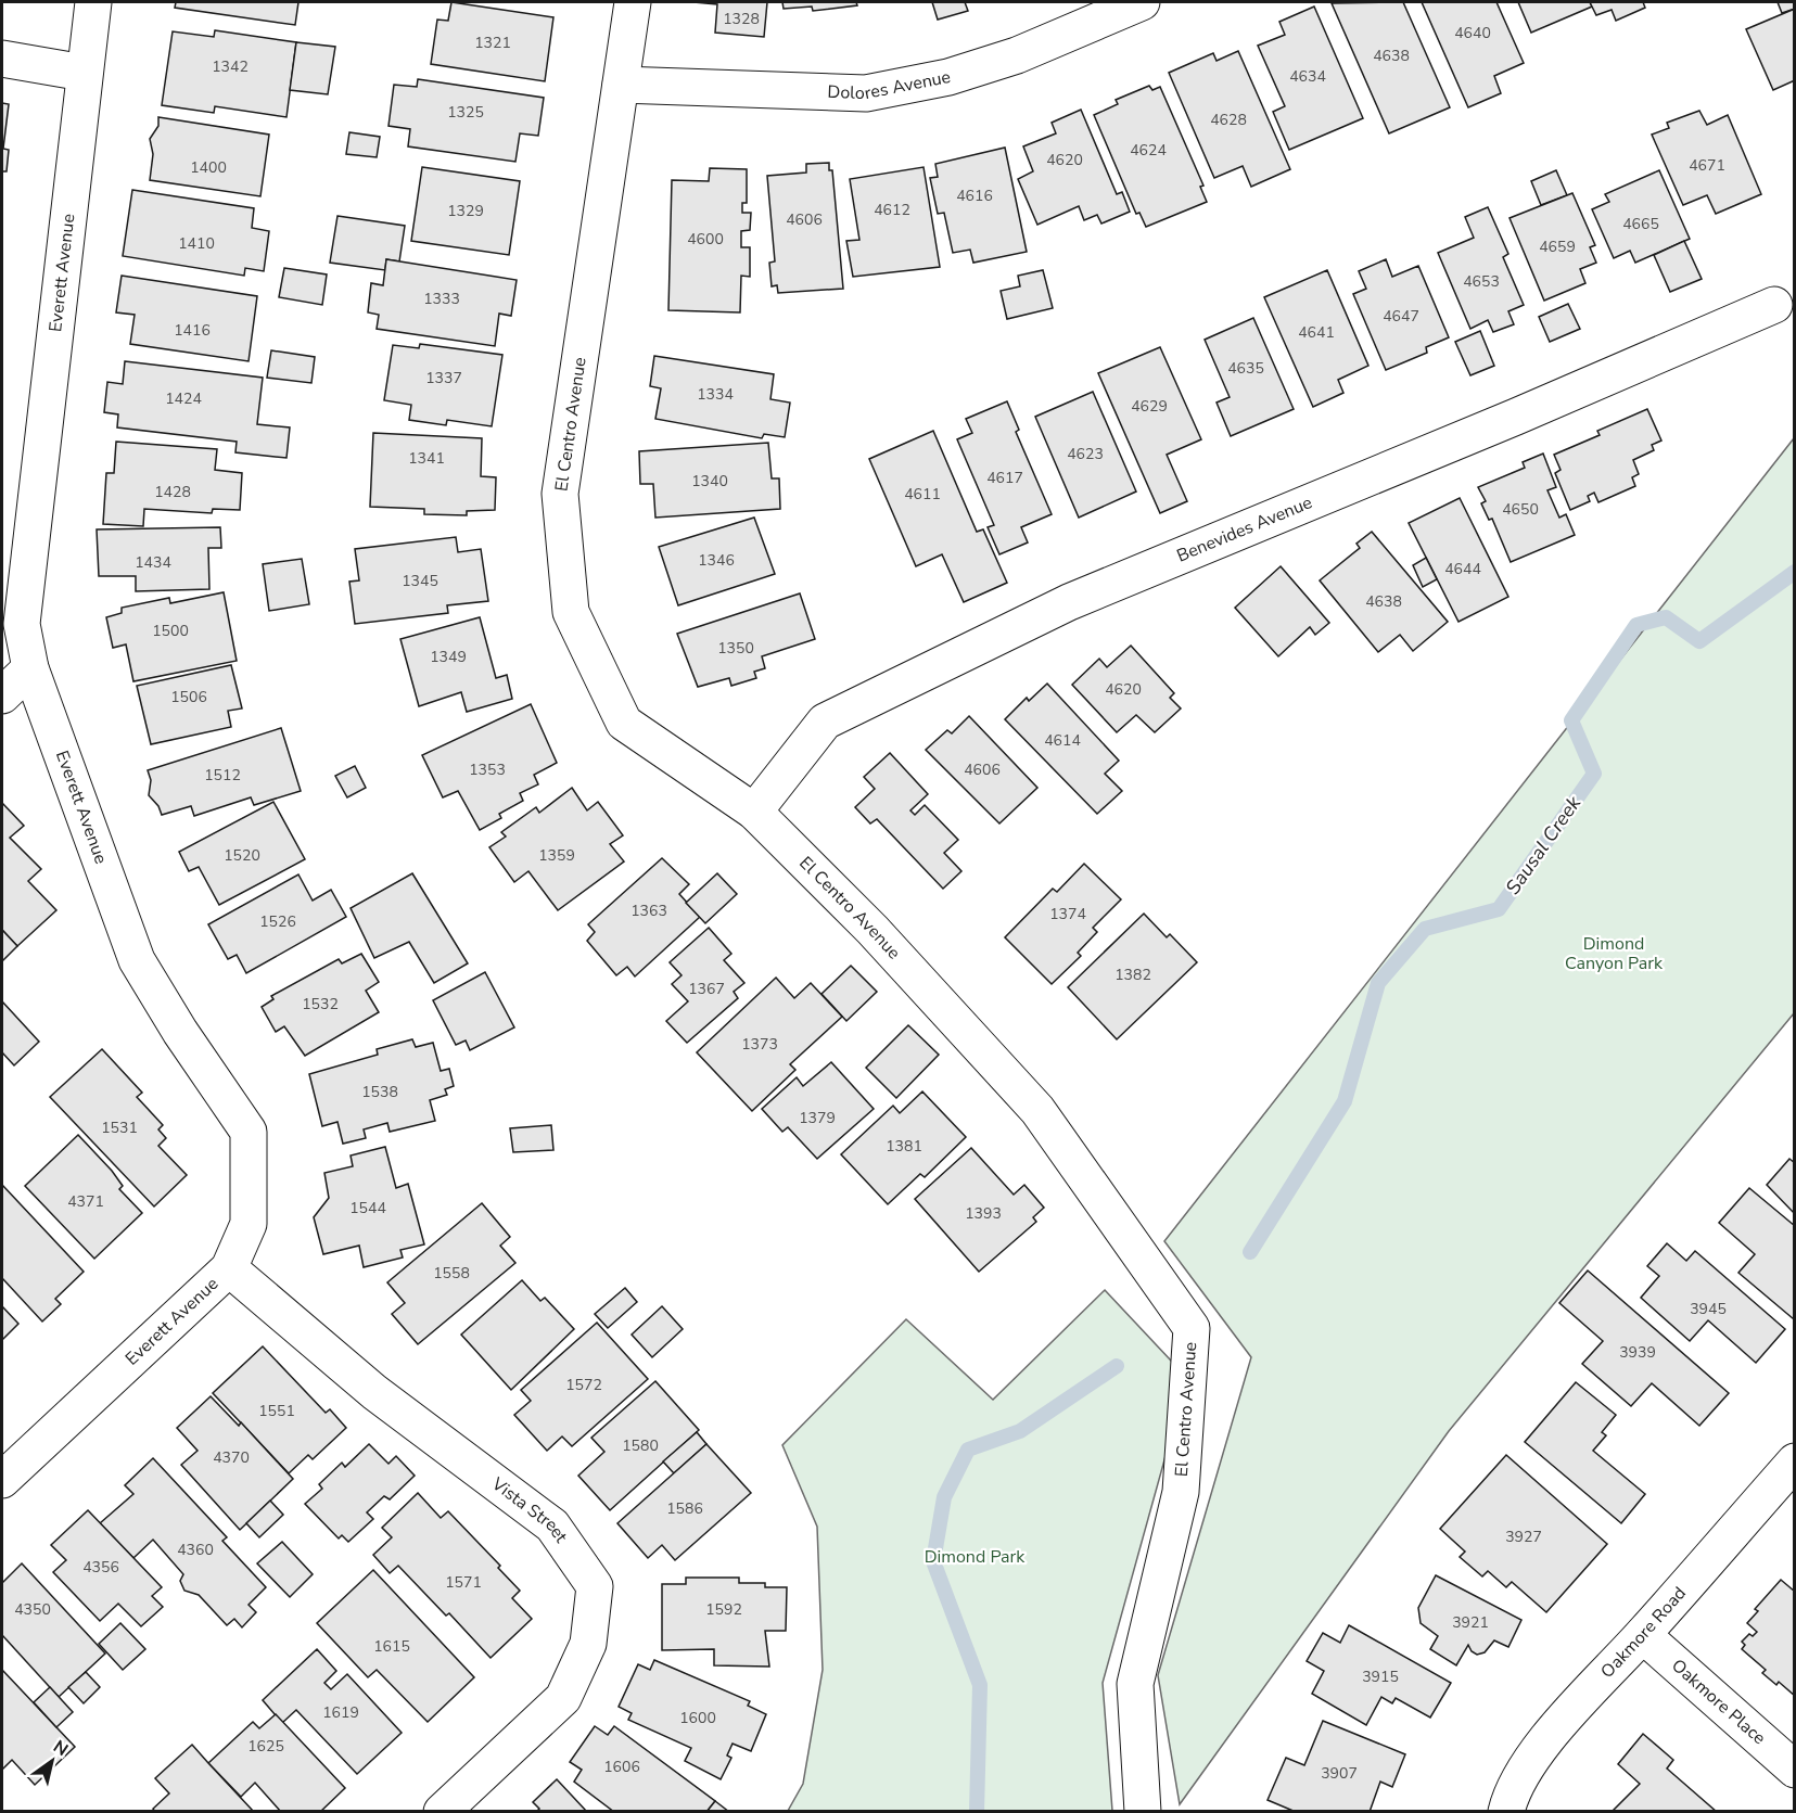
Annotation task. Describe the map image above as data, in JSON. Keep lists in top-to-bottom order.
{
  "streets": {
    "street": [
      "Dolores Avenue",
      "Everett Avenue",
      "El Centro Avenue",
      "Benevides Avenue",
      "Vista Street",
      "Oakmore Road",
      "Oakmore Place"
    ]
  },
  "crossings": [
    ["Dolores Avenue", "El Centro Avenue"],
    ["Everett Avenue", "Vista Street"],
    ["El Centro Avenue", "Benevides Avenue"],
    ["Oakmore Road", "Oakmore Place"]
  ],
  "water": ["Sausal Creek"],
  "parks": ["Dimond Canyon Park", "Dimond Park"],
  "house_numbers": [
    "1328",
    "4640",
    "1321",
    "4638",
    "1342",
    "4634",
    "1325",
    "4628",
    "4624",
    "4620",
    "4671",
    "1400",
    "4616",
    "4612",
    "1329",
    "4606",
    "4665",
    "4600",
    "1410",
    "4659",
    "4653",
    "1333",
    "4647",
    "1416",
    "4641",
    "4635",
    "1337",
    "1334",
    "1424",
    "4629",
    "4623",
    "1341",
    "4617",
    "1340",
    "1428",
    "4611",
    "4650",
    "1346",
    "1434",
    "4644",
    "1345",
    "4638",
    "1500",
    "1350",
    "1349",
    "4620",
    "1506",
    "4614",
    "1353",
    "4606",
    "1512",
    "1520",
    "1359",
    "1363",
    "1374",
    "1526",
    "1382",
    "1367",
    "1532",
    "1373",
    "1538",
    "1379",
    "1531",
    "1381",
    "4371",
    "1544",
    "1393",
    "1558",
    "3945",
    "3939",
    "1572",
    "1551",
    "1580",
    "4370",
    "1586",
    "3927",
    "4360",
    "4356",
    "1571",
    "4350",
    "1592",
    "3921",
    "1615",
    "3915",
    "1619",
    "1600",
    "1625",
    "1606",
    "3907"
  ],
  "north": "top right"
}
